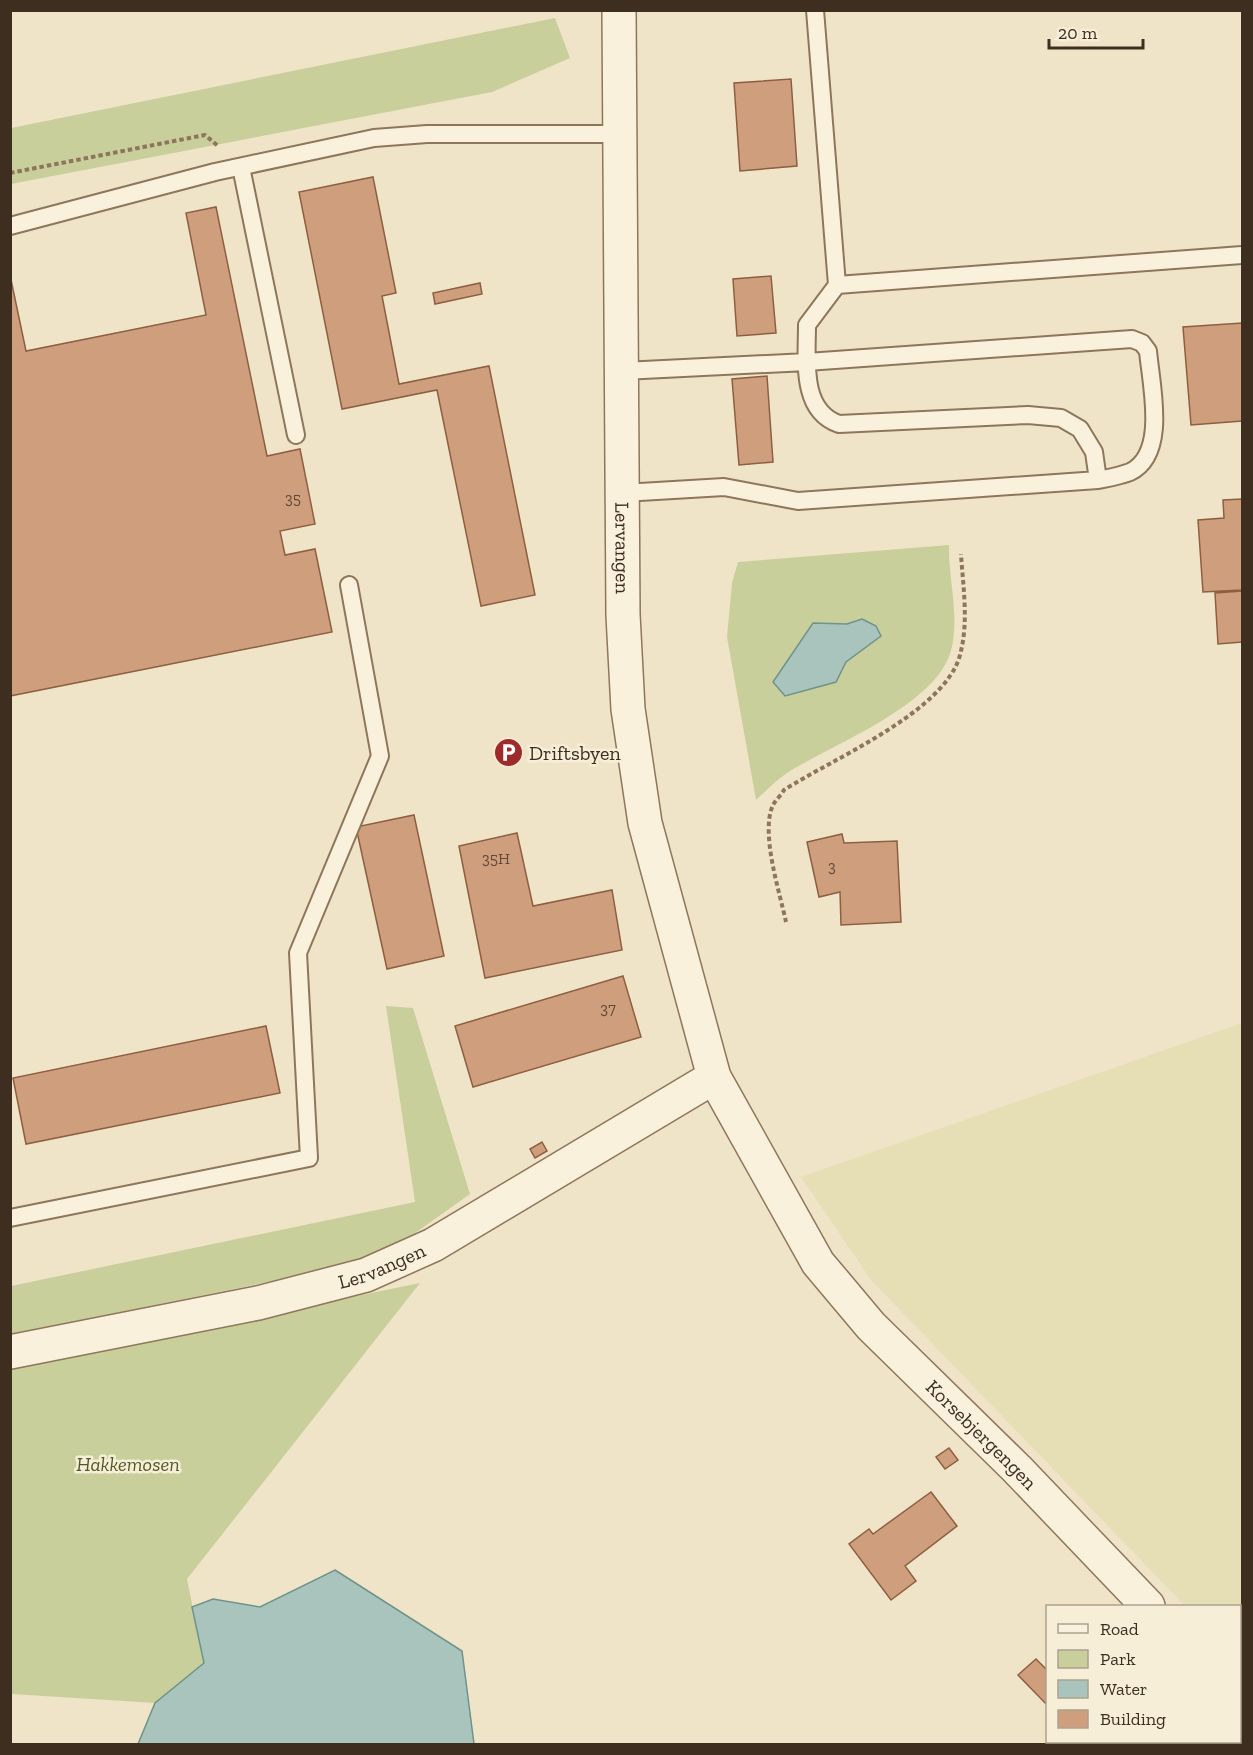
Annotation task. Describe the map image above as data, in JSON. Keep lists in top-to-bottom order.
{
  "streets": {
    "street": ["Lervangen", "Korsebjergengen"]
  },
  "crossings": [
    ["Lervangen", "Korsebjergengen"]
  ],
  "parks": ["Hakkemosen"],
  "places": {
    "parking": ["Driftsbyen"]
  },
  "house_numbers": [
    "35",
    "35H",
    "3",
    "37"
  ],
  "legend": [
    "Road",
    "Park",
    "Water",
    "Building"
  ],
  "scale_bar": "20 m"
}
